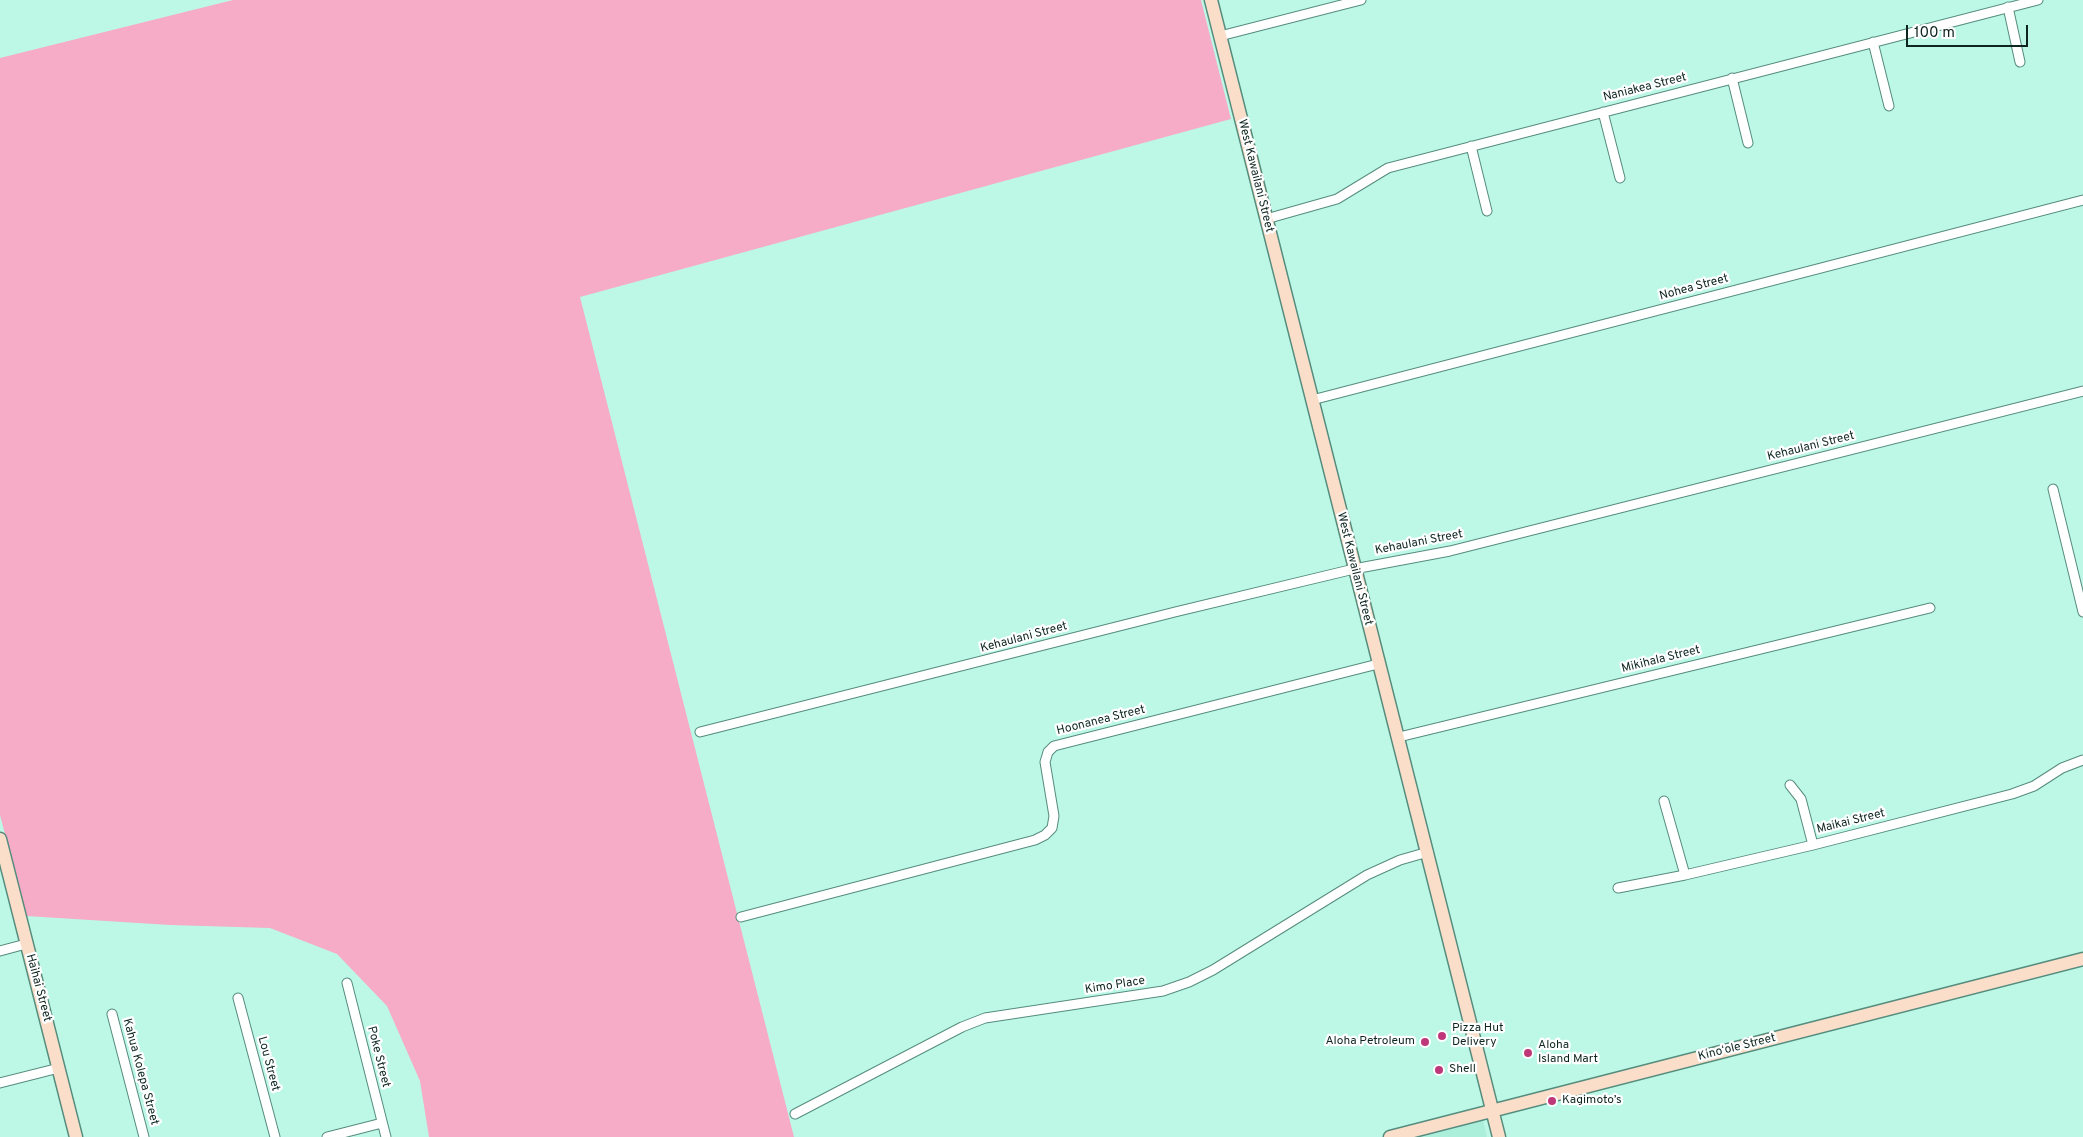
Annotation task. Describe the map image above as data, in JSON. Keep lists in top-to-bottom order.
{
  "streets": {
    "street": [
      "Naniakea Street",
      "West Kawailani Street",
      "Nohea Street",
      "Kehaulani Street",
      "Mikihala Street",
      "Hoonanea Street",
      "Maikai Street",
      "Kimo Place",
      "Haihai Street",
      "Kinoʻole Street",
      "Poke Street",
      "Lou Street",
      "Kahua Kolepa Street"
    ]
  },
  "crossings": [
    ["Naniakea Street", "West Kawailani Street"],
    ["West Kawailani Street", "Nohea Street"],
    ["West Kawailani Street", "Kehaulani Street"],
    ["West Kawailani Street", "Mikihala Street"],
    ["West Kawailani Street", "Hoonanea Street"],
    ["West Kawailani Street", "Kimo Place"],
    ["West Kawailani Street", "Kinoʻole Street"]
  ],
  "places": [
    "Pizza Hut Delivery",
    "Aloha Petroleum",
    "Aloha Island Mart",
    "Shell",
    "Kagimoto’s"
  ],
  "scale_bar": "100 m"
}
